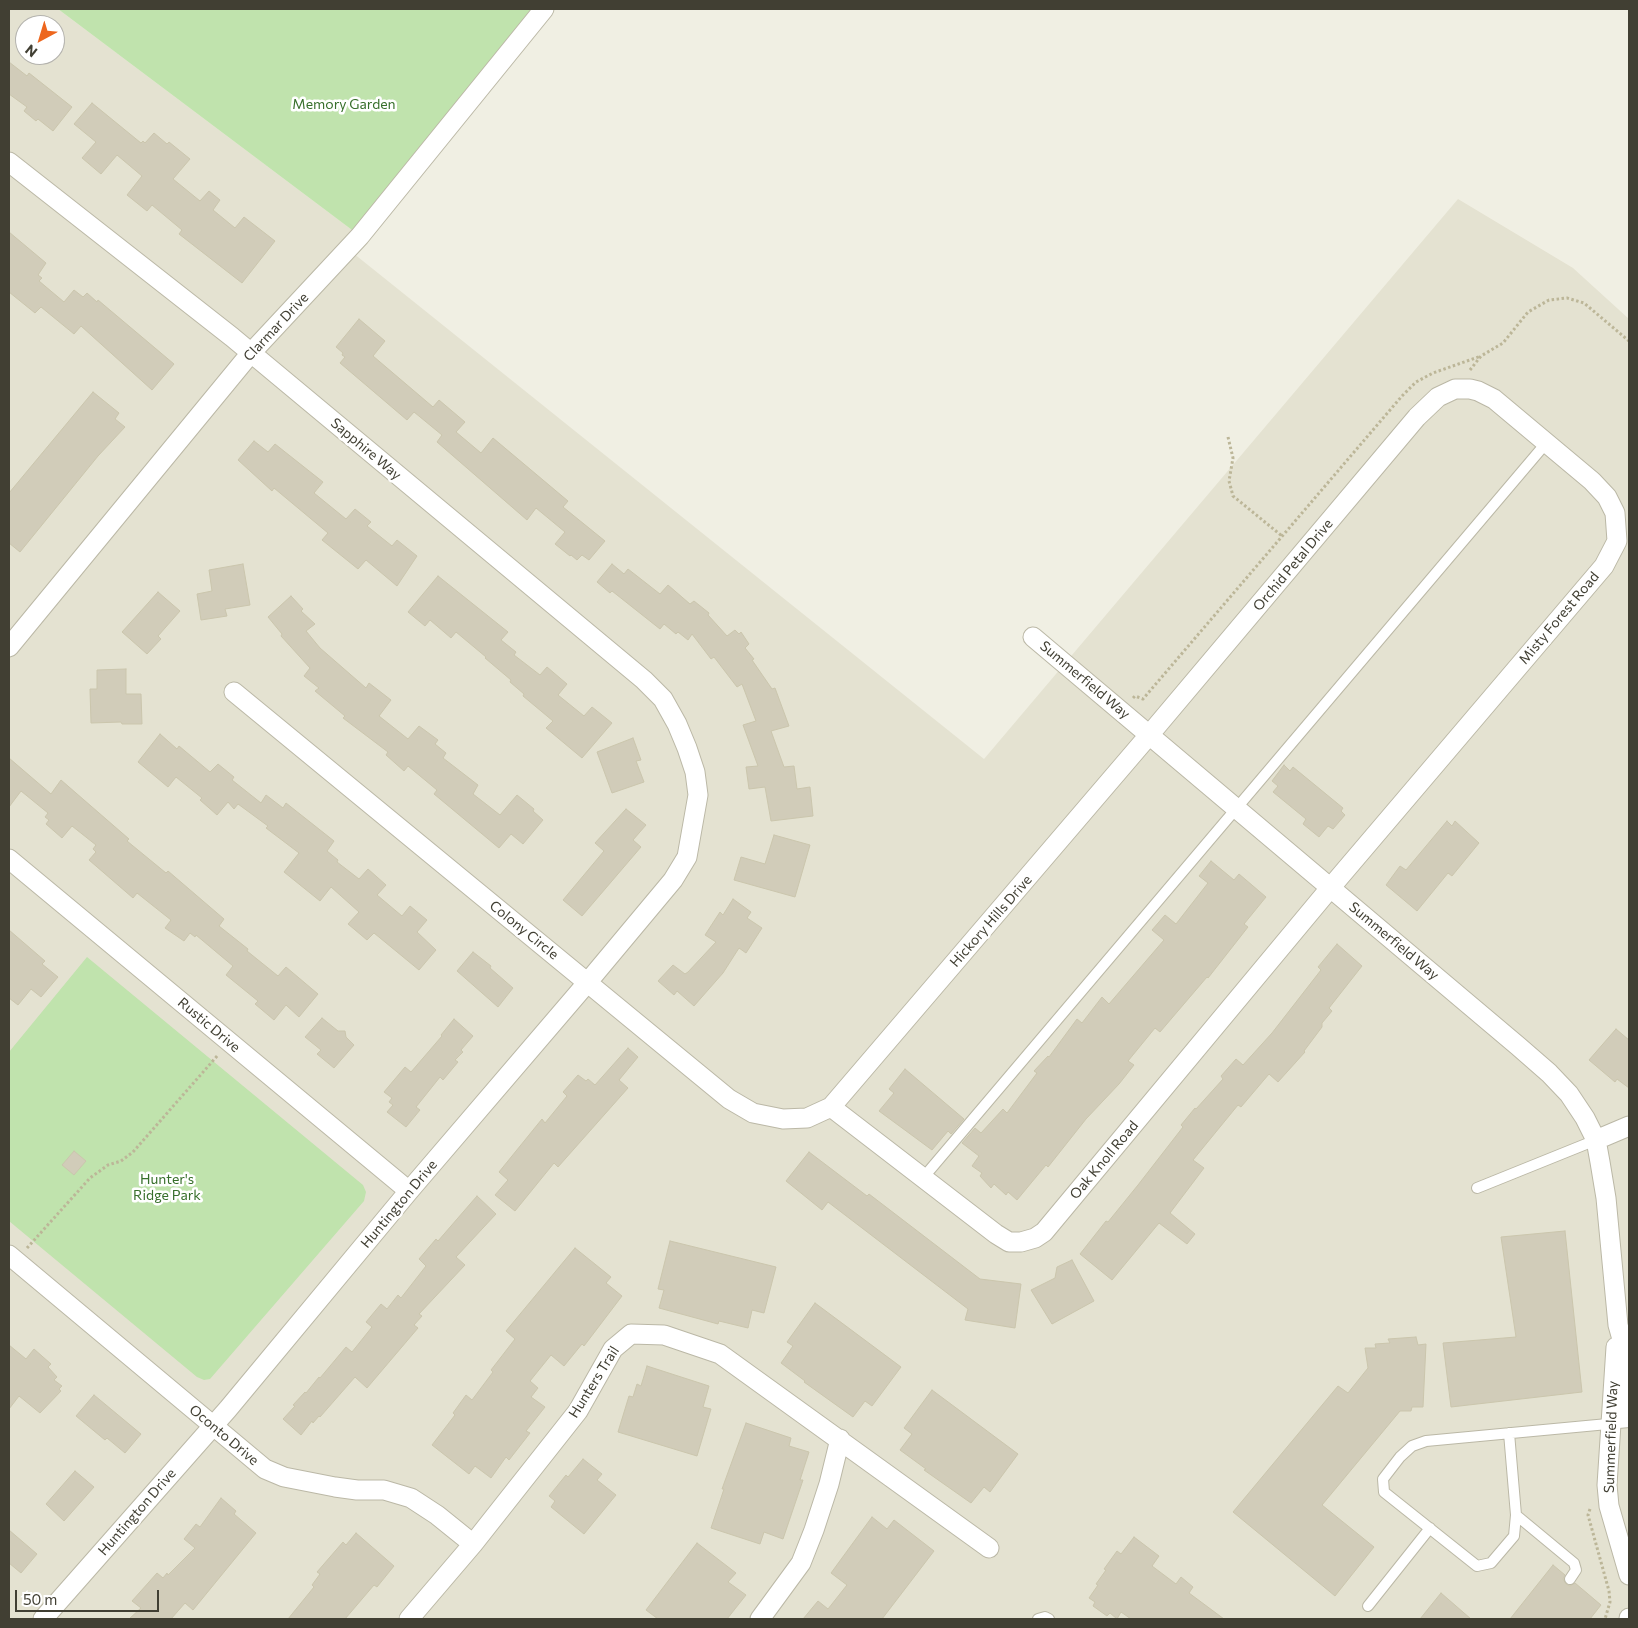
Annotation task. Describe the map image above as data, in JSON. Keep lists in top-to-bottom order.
{
  "streets": {
    "street": [
      "Clarmar Drive",
      "Sapphire Way",
      "Orchid Petal Drive",
      "Misty Forest Road",
      "Summerfield Way",
      "Hickory Hills Drive",
      "Colony Circle",
      "Rustic Drive",
      "Oak Knoll Road",
      "Huntington Drive",
      "Hunters Trail",
      "Oconto Drive"
    ]
  },
  "crossings": [
    ["Clarmar Drive", "Sapphire Way"],
    ["Sapphire Way", "Huntington Drive"],
    ["Orchid Petal Drive", "Misty Forest Road"],
    ["Orchid Petal Drive", "Summerfield Way"],
    ["Orchid Petal Drive", "Hickory Hills Drive"],
    ["Misty Forest Road", "Summerfield Way"],
    ["Misty Forest Road", "Oak Knoll Road"],
    ["Summerfield Way", "Hickory Hills Drive"],
    ["Summerfield Way", "Oak Knoll Road"],
    ["Hickory Hills Drive", "Colony Circle"],
    ["Hickory Hills Drive", "Oak Knoll Road"],
    ["Colony Circle", "Oak Knoll Road"],
    ["Colony Circle", "Huntington Drive"],
    ["Rustic Drive", "Huntington Drive"],
    ["Huntington Drive", "Oconto Drive"],
    ["Hunters Trail", "Oconto Drive"]
  ],
  "parks": ["Memory Garden", "Hunter's Ridge Park"],
  "scale_bar": "50 m",
  "north": "bottom left"
}
